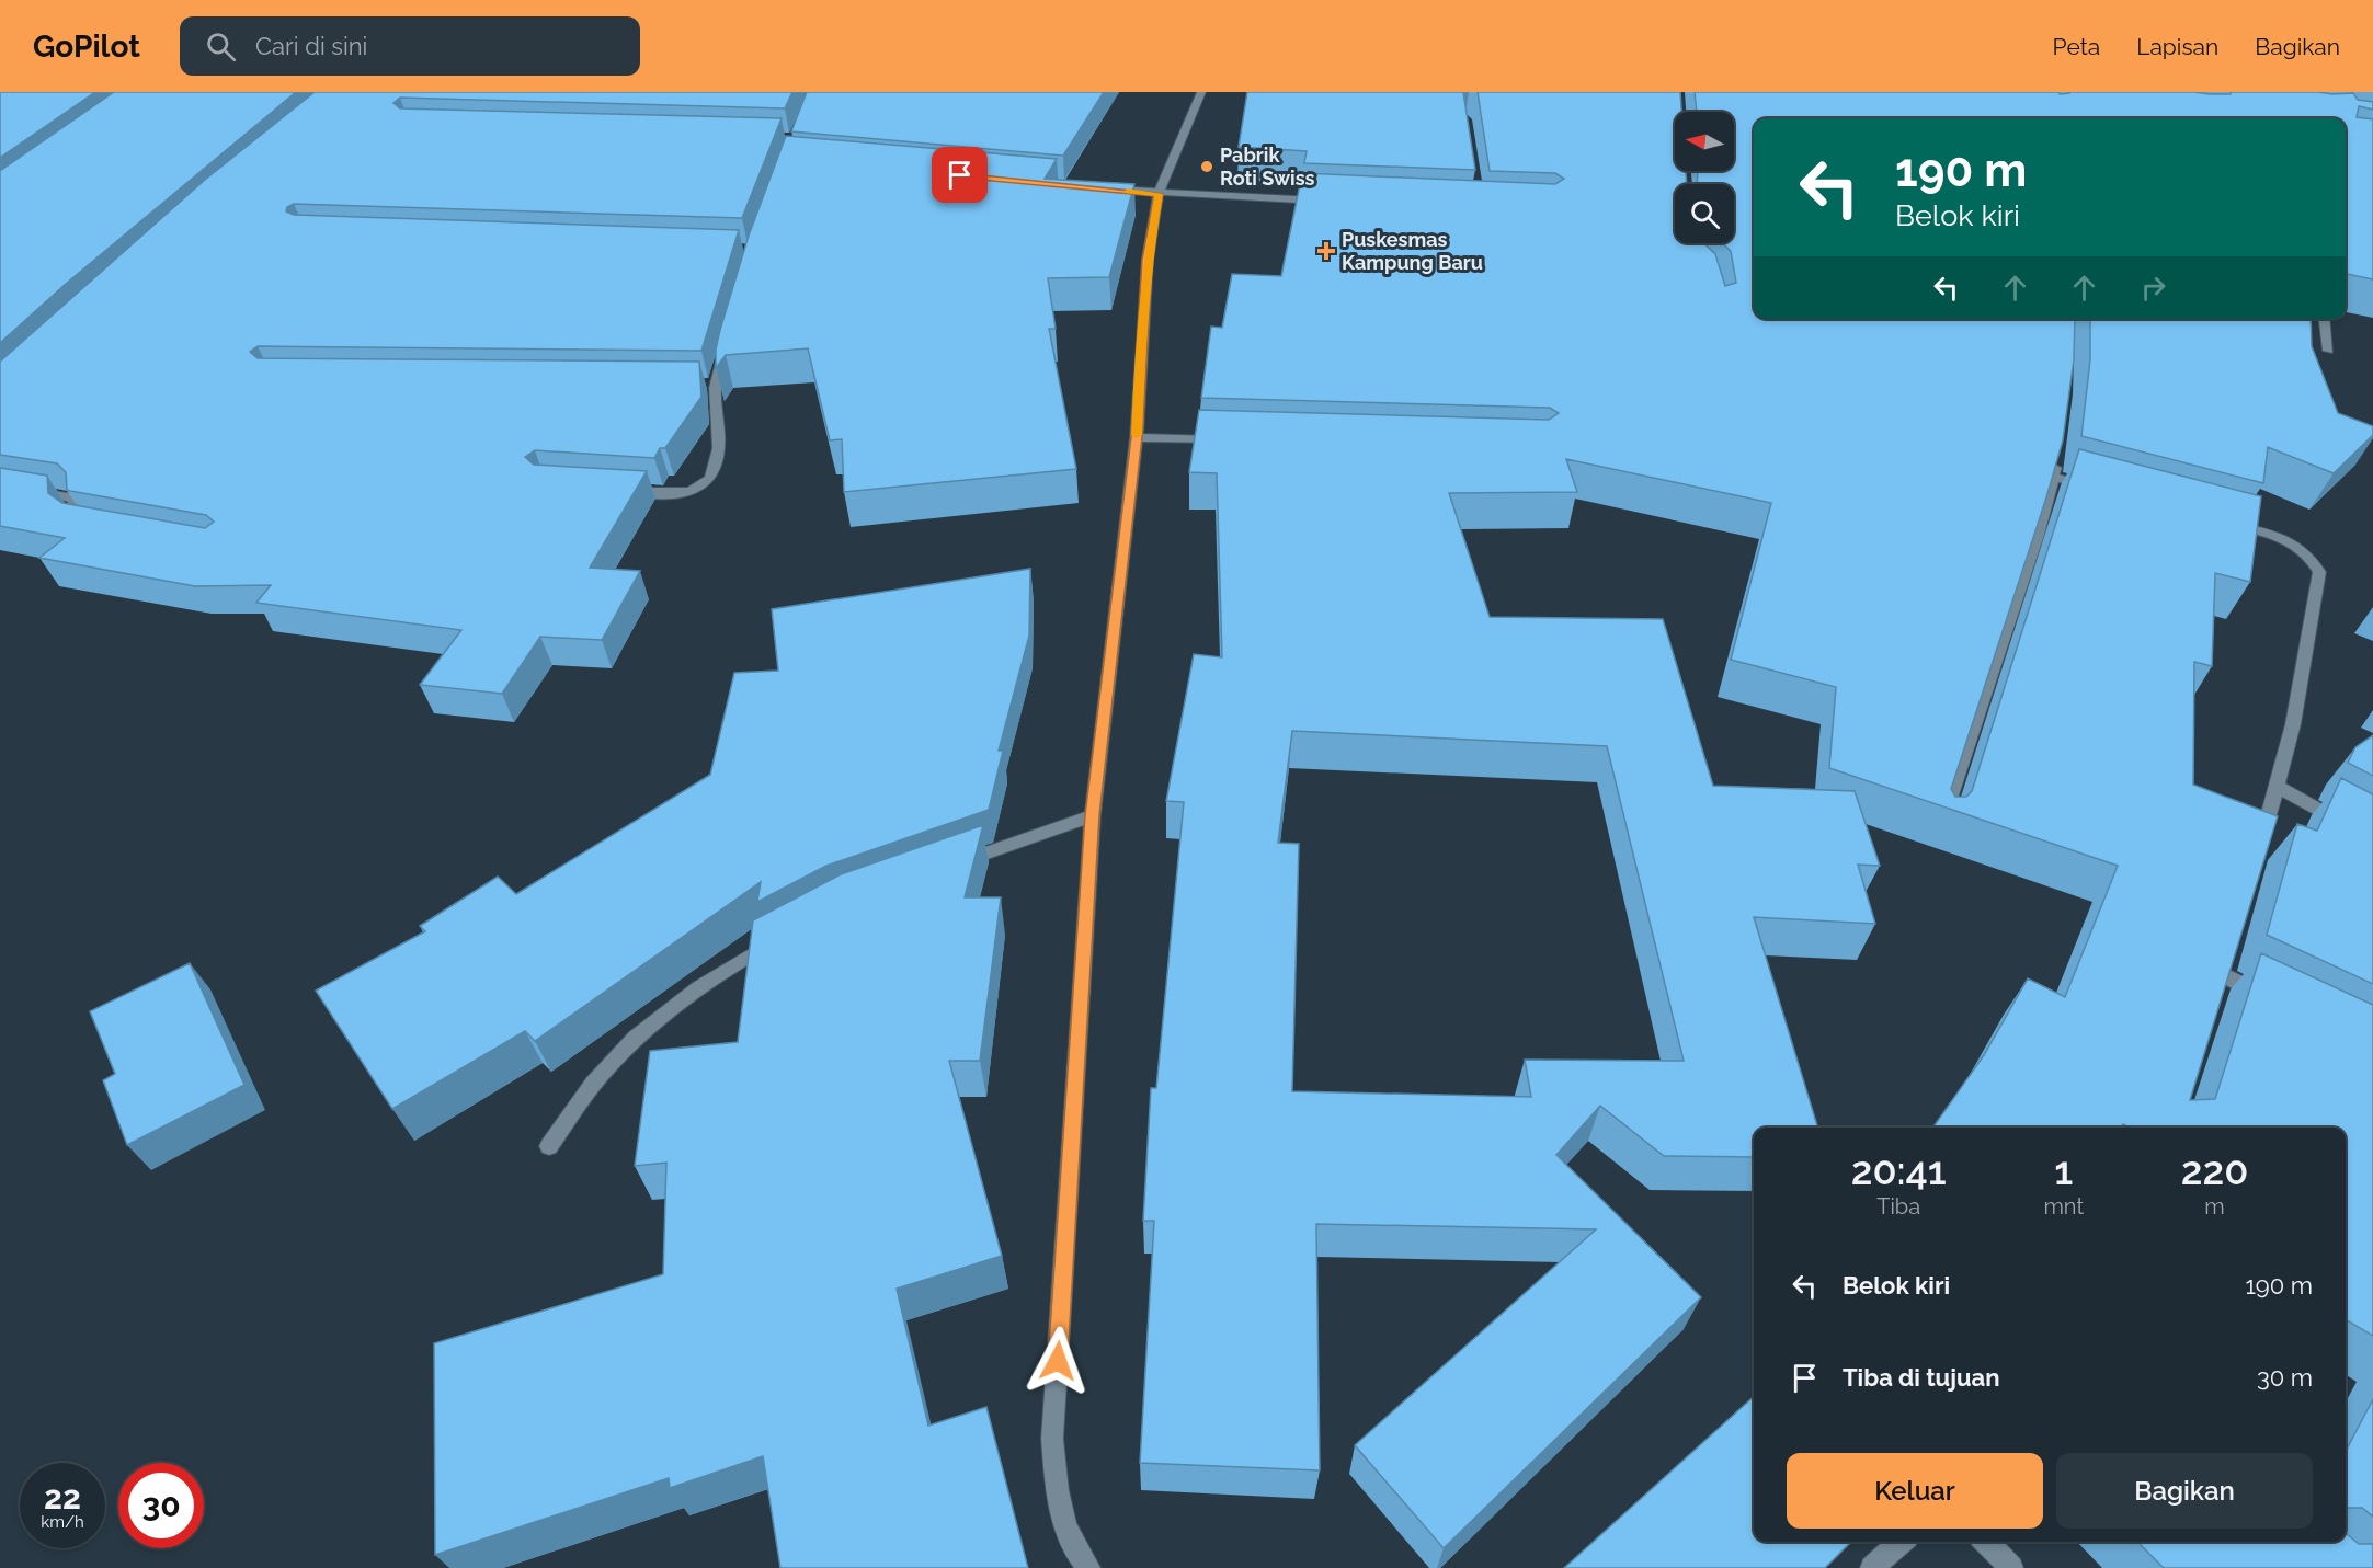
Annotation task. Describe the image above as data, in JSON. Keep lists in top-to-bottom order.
{
  "places": {
    "other": ["Pabrik Roti Swiss"],
    "health": ["Puskesmas Kampung Baru"]
  },
  "north": "left",
  "page": {
    "header": "GoPilot",
    "search": "Cari di sini",
    "nav": ["Peta", "Lapisan", "Bagikan"],
    "turn": ["190 m", "Belok kiri"],
    "eta": [
      "20:41",
      "Tiba",
      "1",
      "mnt",
      "220",
      "m"
    ],
    "list": [
      {
        "name": "Belok kiri",
        "value": "190 m"
      },
      {
        "name": "Tiba di tujuan",
        "value": "30 m"
      }
    ],
    "buttons": ["Keluar", "Bagikan"],
    "speed": "22 km/h",
    "limit": "30"
  }
}
